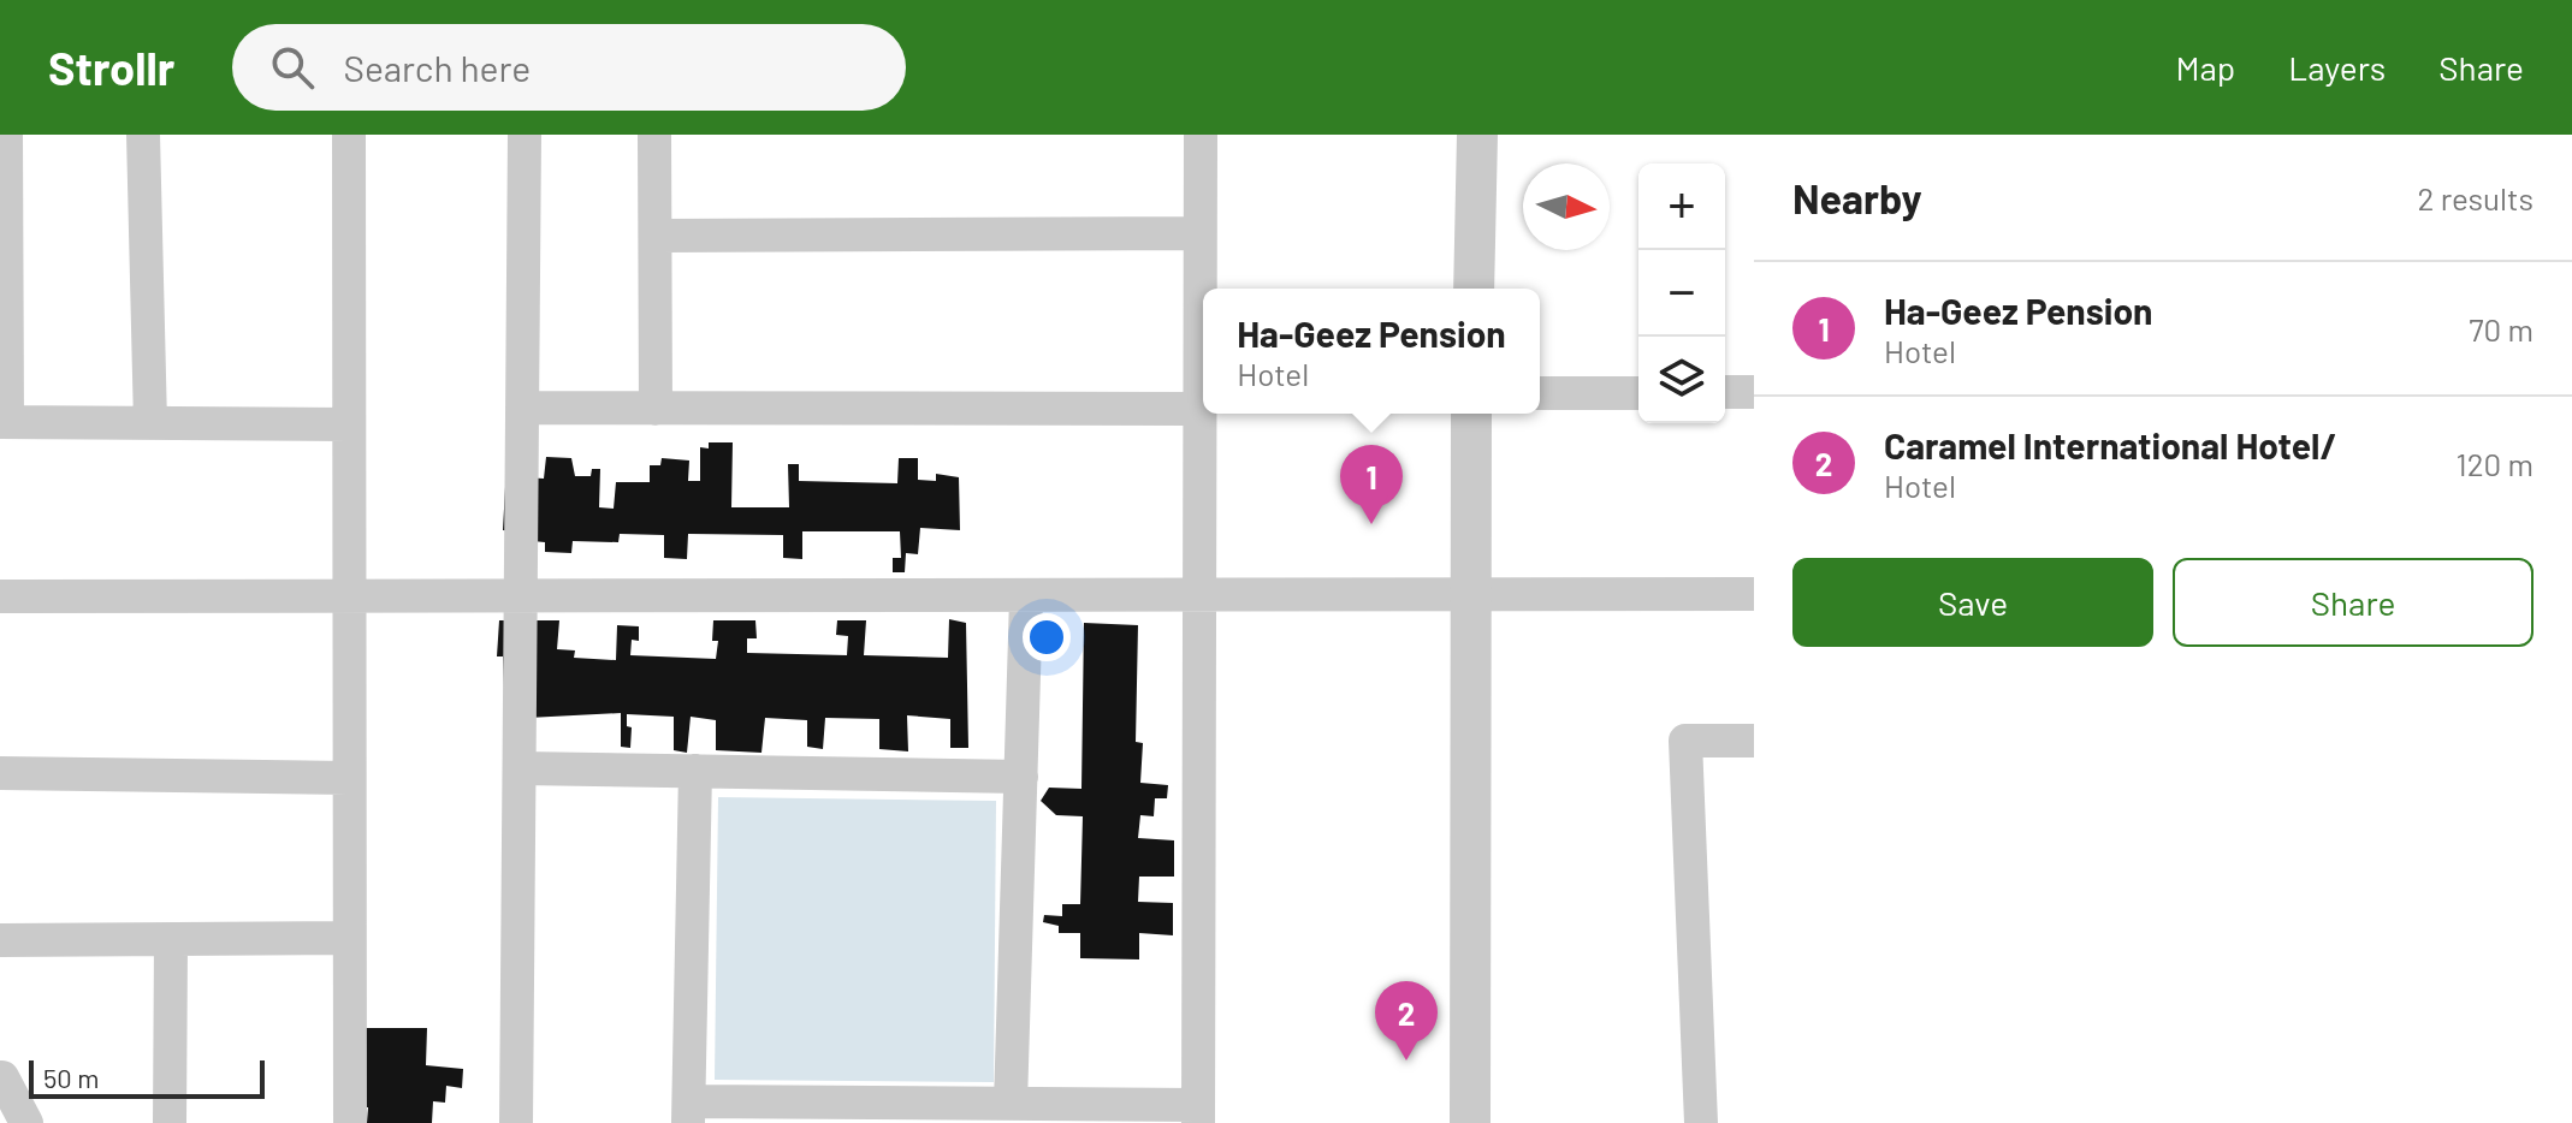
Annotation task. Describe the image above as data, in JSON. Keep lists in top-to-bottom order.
{
  "scale_bar": "50 m",
  "north": "right",
  "page": {
    "header": "Strollr",
    "search": "Search here",
    "nav": ["Map", "Layers", "Share"],
    "heading": ["Nearby", "2 results"],
    "map_buttons": ["+", "−"],
    "list": [
      {
        "mark": "1",
        "name": "Ha-Geez Pension",
        "note": "Hotel",
        "value": "70 m"
      },
      {
        "mark": "2",
        "name": "Caramel International Hotel/",
        "note": "Hotel",
        "value": "120 m"
      }
    ],
    "popup": ["Ha-Geez Pension", "Hotel"],
    "pins": ["1", "2"],
    "buttons": ["Save", "Share"],
    "scale": "50 m"
  }
}
